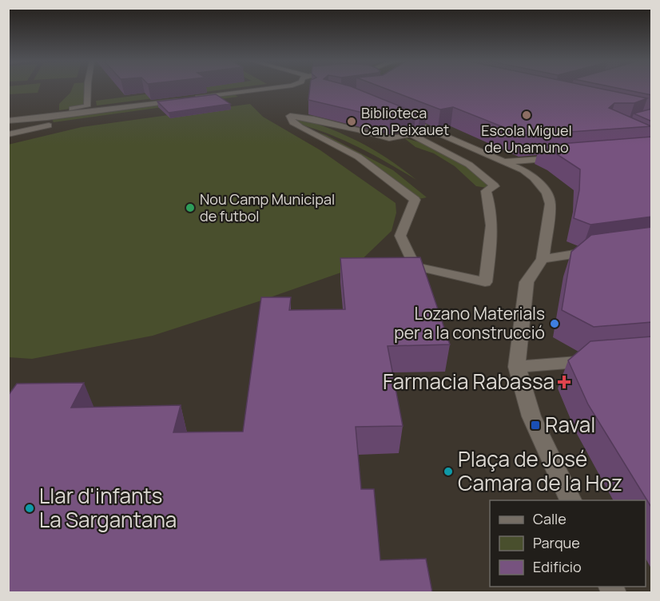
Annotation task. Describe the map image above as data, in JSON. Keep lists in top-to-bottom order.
{
  "places": {
    "other": [
      "Escola Miguel de Unamuno",
      "Biblioteca Can Peixauet",
      "Nou Camp Municipal de futbol",
      "Lozano Materials per a la construcció",
      "Plaça de José Camara de la Hoz",
      "Llar d'infants La Sargantana"
    ],
    "health": ["Farmacia Rabassa"],
    "transit": ["Raval"]
  },
  "legend": ["Calle", "Parque", "Edificio"]
}
